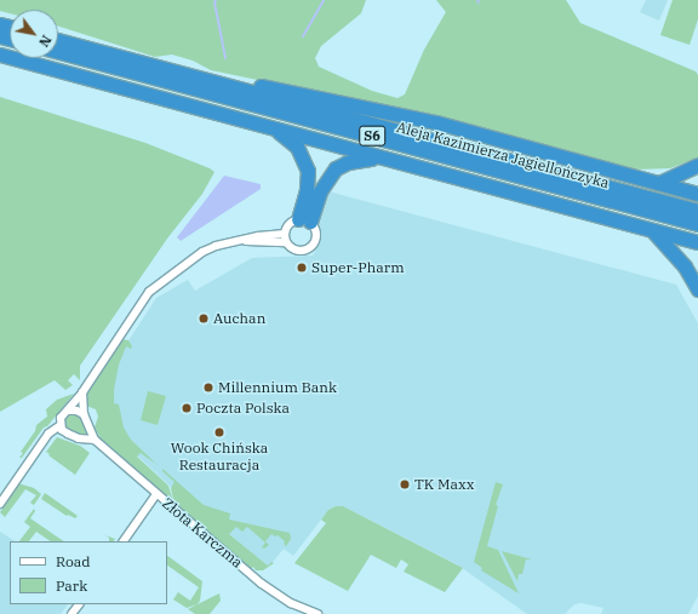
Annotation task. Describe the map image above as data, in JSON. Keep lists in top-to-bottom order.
{
  "streets": {
    "highway": ["S6", "Aleja Kazimierza Jagiellończyka"],
    "street": ["Złota Karczma"]
  },
  "places": [
    "Super-Pharm",
    "Auchan",
    "Millennium Bank",
    "Poczta Polska",
    "Wook Chińska Restauracja",
    "TK Maxx"
  ],
  "legend": ["Road", "Park"],
  "north": "bottom right"
}
